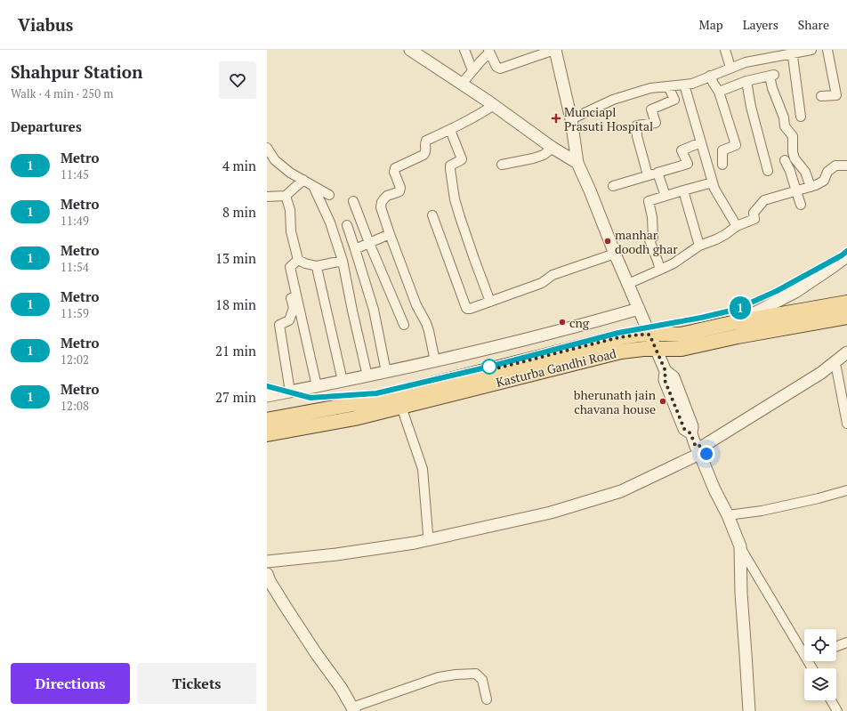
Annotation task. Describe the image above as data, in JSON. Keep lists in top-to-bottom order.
{
  "streets": {
    "main road": ["Kasturba Gandhi Road"]
  },
  "places": {
    "health": ["Munciapl Prasuti Hospital"],
    "other": ["manhar doodh ghar", "cng", "bherunath jain chavana house"]
  },
  "lines": ["metro line 1"],
  "page": {
    "header": "Viabus",
    "nav": ["Map", "Layers", "Share"],
    "heading": [
      ["Shahpur Station", "Walk · 4 min · 250 m"],
      "Departures"
    ],
    "on_map": "1",
    "list": [
      {
        "mark": "1",
        "name": "Metro",
        "note": "11:45",
        "value": "4 min"
      },
      {
        "mark": "1",
        "name": "Metro",
        "note": "11:49",
        "value": "8 min"
      },
      {
        "mark": "1",
        "name": "Metro",
        "note": "11:54",
        "value": "13 min"
      },
      {
        "mark": "1",
        "name": "Metro",
        "note": "11:59",
        "value": "18 min"
      },
      {
        "mark": "1",
        "name": "Metro",
        "note": "12:02",
        "value": "21 min"
      },
      {
        "mark": "1",
        "name": "Metro",
        "note": "12:08",
        "value": "27 min"
      }
    ],
    "buttons": ["Directions", "Tickets"]
  }
}
